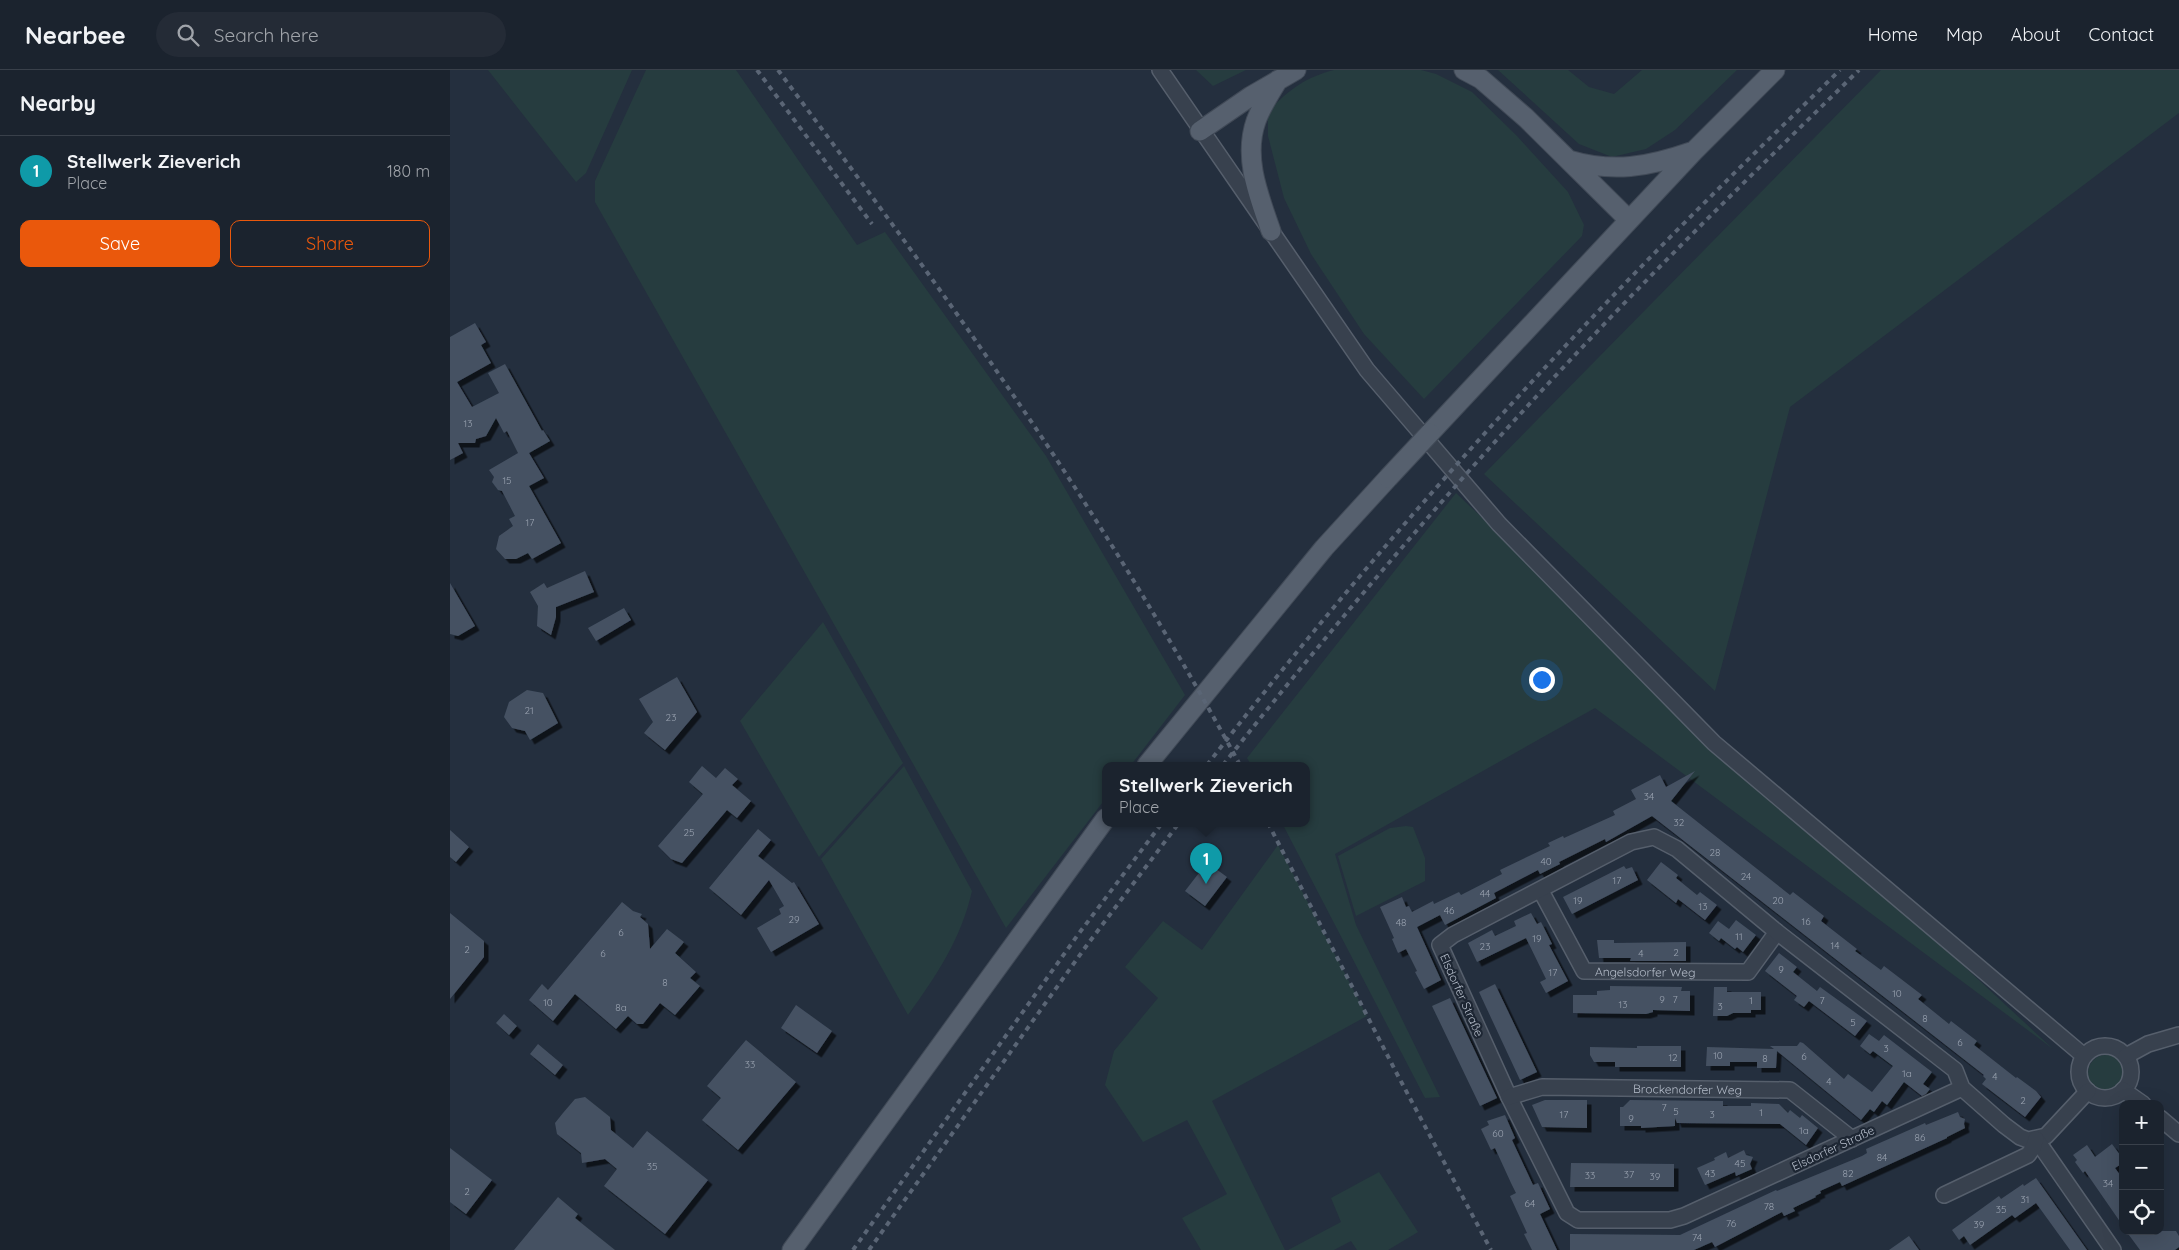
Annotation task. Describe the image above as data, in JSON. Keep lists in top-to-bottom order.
{
  "streets": {
    "street": ["Angelsdorfer Weg", "Elsdorfer Straße", "Brockendorfer Weg"]
  },
  "crossings": [
    ["Angelsdorfer Weg", "Elsdorfer Straße"],
    ["Elsdorfer Straße", "Brockendorfer Weg"]
  ],
  "house_numbers": [
    "13",
    "15",
    "17",
    "21",
    "23",
    "34",
    "32",
    "25",
    "28",
    "40",
    "24",
    "17",
    "44",
    "19",
    "20",
    "13",
    "46",
    "29",
    "16",
    "48",
    "6",
    "11",
    "19",
    "14",
    "23",
    "2",
    "2",
    "6",
    "4",
    "9",
    "17",
    "8",
    "10",
    "9",
    "7",
    "1",
    "7",
    "10",
    "13",
    "3",
    "8a",
    "8",
    "5",
    "6",
    "3",
    "10",
    "6",
    "12",
    "8",
    "33",
    "1a",
    "4",
    "4",
    "2",
    "7",
    "5",
    "1",
    "17",
    "3",
    "9",
    "1a",
    "60",
    "86",
    "84",
    "45",
    "35",
    "43",
    "82",
    "37",
    "33",
    "39",
    "34",
    "2",
    "31",
    "64",
    "78",
    "35",
    "76",
    "39",
    "74"
  ],
  "page": {
    "header": "Nearbee",
    "search": "Search here",
    "nav": [
      "Home",
      "Map",
      "About",
      "Contact"
    ],
    "heading": "Nearby",
    "list": [
      {
        "mark": "1",
        "name": "Stellwerk Zieverich",
        "note": "Place",
        "value": "180 m"
      }
    ],
    "buttons": ["Save", "Share"],
    "popup": ["Stellwerk Zieverich", "Place"],
    "pins": "1",
    "map_buttons": ["+", "−"]
  }
}
